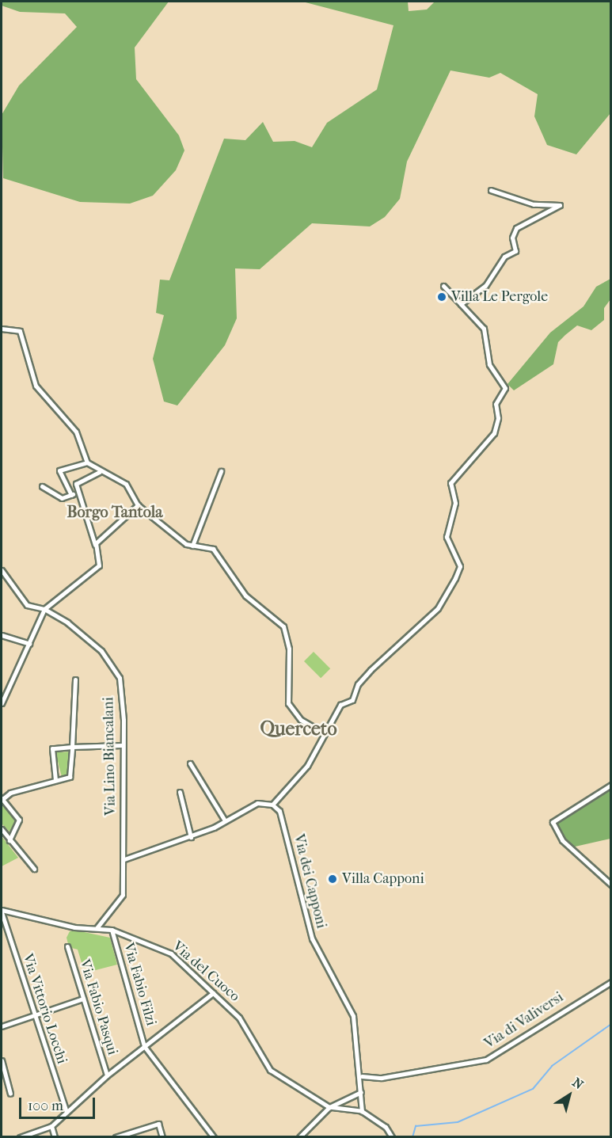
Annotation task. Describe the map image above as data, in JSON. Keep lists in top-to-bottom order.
{
  "streets": {
    "street": [
      "Via Lino Biancalani",
      "Via dei Capponi",
      "Via del Cuoco",
      "Via Fabio Filzi",
      "Via Fabio Pasqui",
      "Via Vittorio Locchi",
      "Via di Valiversi"
    ]
  },
  "crossings": [
    ["Via Lino Biancalani", "Via del Cuoco"],
    ["Via dei Capponi", "Via di Valiversi"],
    ["Via del Cuoco", "Via Fabio Filzi"],
    ["Via del Cuoco", "Via Vittorio Locchi"]
  ],
  "districts": ["Borgo Tantola", "Querceto"],
  "places": ["Villa Le Pergole", "Villa Capponi"],
  "scale_bar": "100 m",
  "north": "top right"
}
